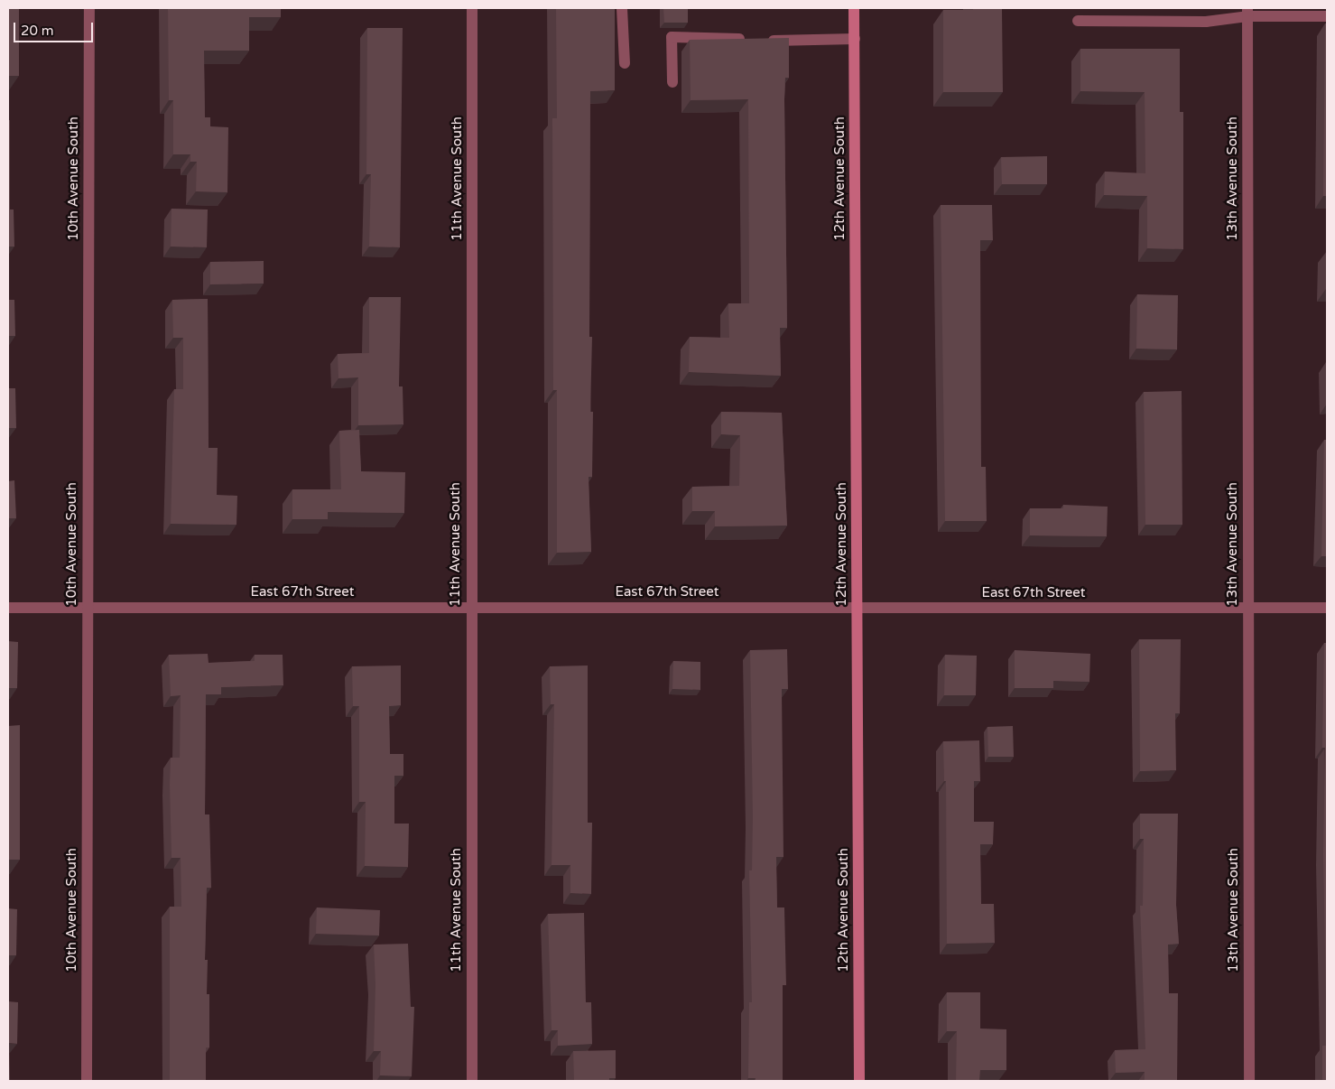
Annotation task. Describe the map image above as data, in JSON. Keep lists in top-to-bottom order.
{
  "streets": {
    "street": [
      "10th Avenue South",
      "11th Avenue South",
      "12th Avenue South",
      "13th Avenue South",
      "East 67th Street"
    ]
  },
  "crossings": [
    ["10th Avenue South", "East 67th Street"],
    ["11th Avenue South", "East 67th Street"],
    ["12th Avenue South", "East 67th Street"],
    ["13th Avenue South", "East 67th Street"]
  ],
  "scale_bar": "20 m"
}
